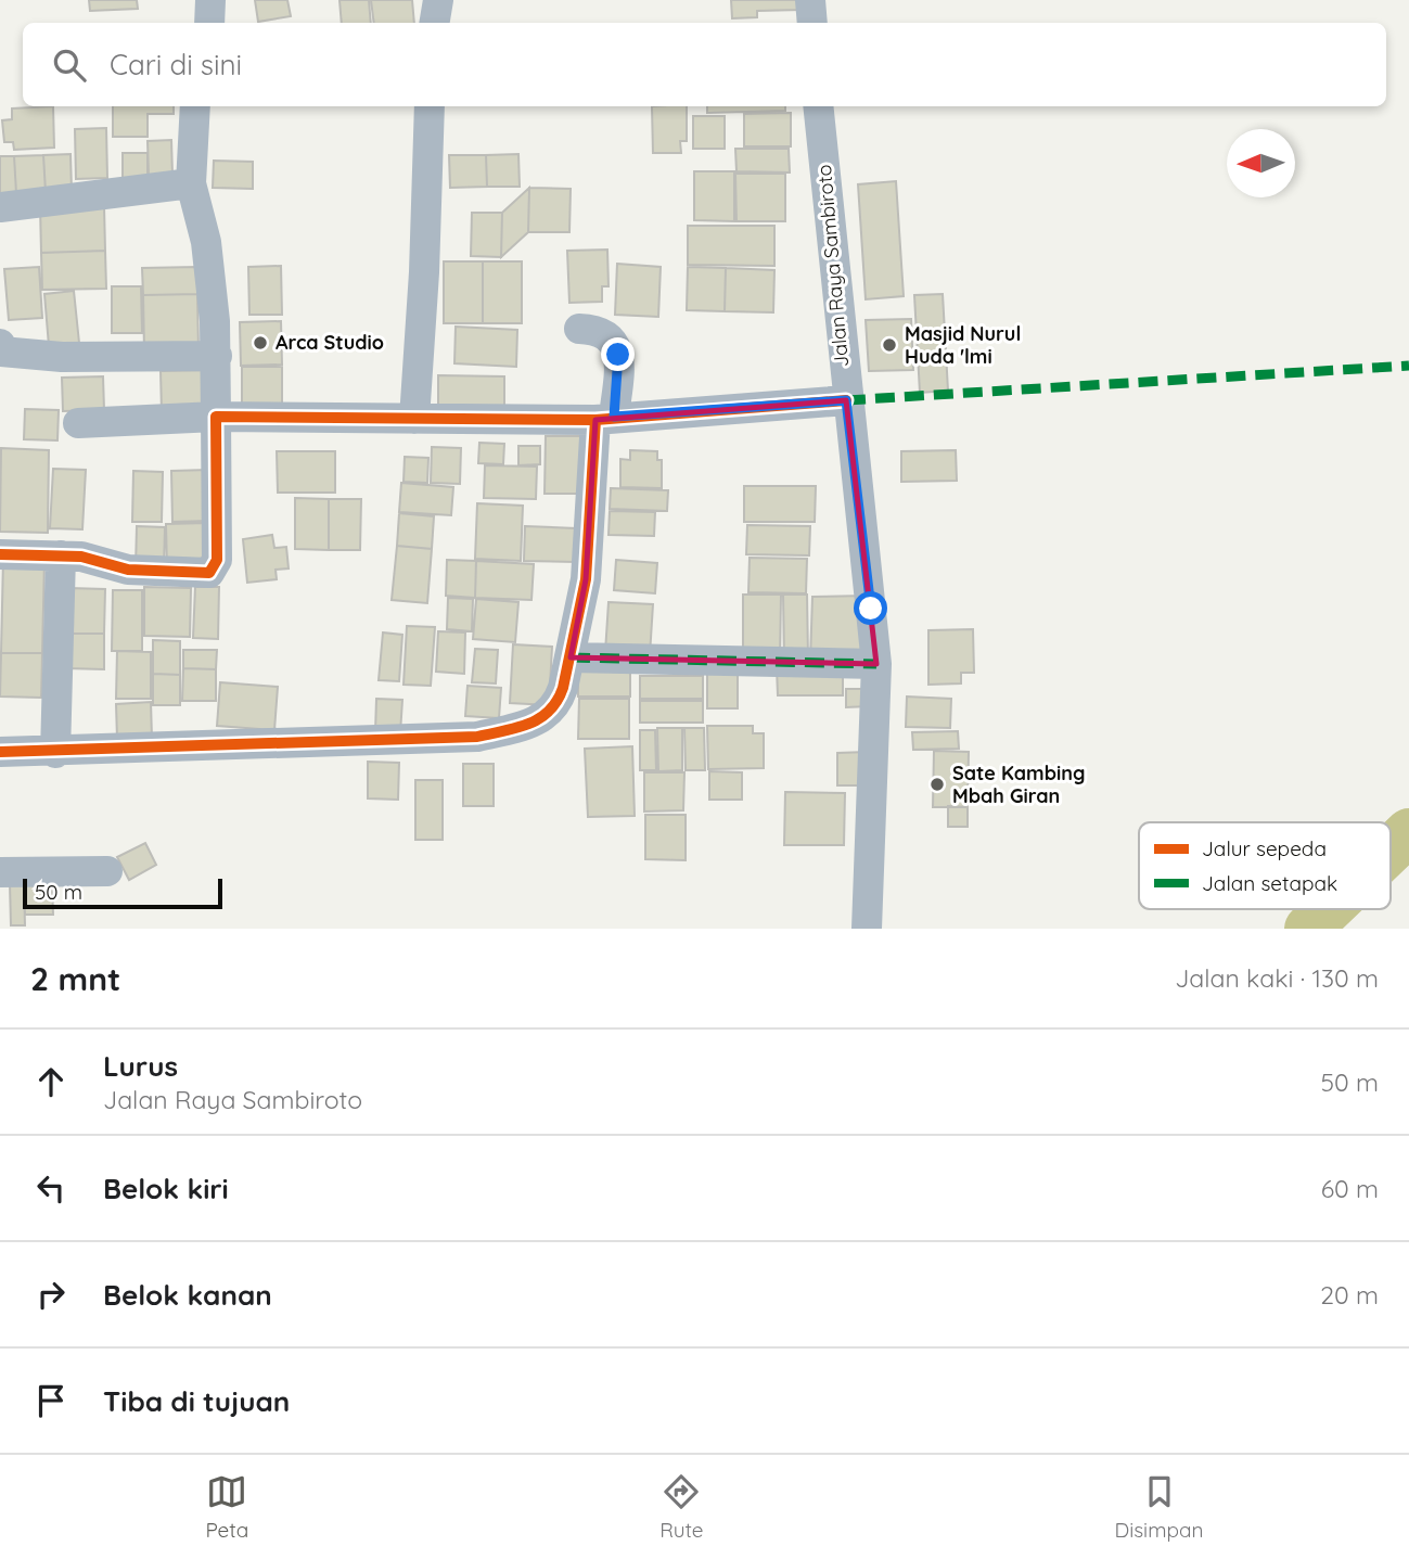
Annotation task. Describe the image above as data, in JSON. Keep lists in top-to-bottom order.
{
  "streets": {
    "street": ["Jalan Raya Sambiroto"]
  },
  "places": ["Arca Studio", "Masjid Nurul Huda 'lmi", "Sate Kambing Mbah Giran"],
  "legend": ["Jalur sepeda", "Jalan setapak"],
  "scale_bar": "50 m",
  "north": "left",
  "page": {
    "search": "Cari di sini",
    "scale": "50 m",
    "heading": ["2 mnt", "Jalan kaki · 130 m"],
    "list": [
      ["Lurus", "Jalan Raya Sambiroto", "50 m"],
      ["Belok kiri", "60 m"],
      ["Belok kanan", "20 m"],
      "Tiba di tujuan"
    ],
    "nav": ["Peta", "Rute", "Disimpan"]
  }
}
